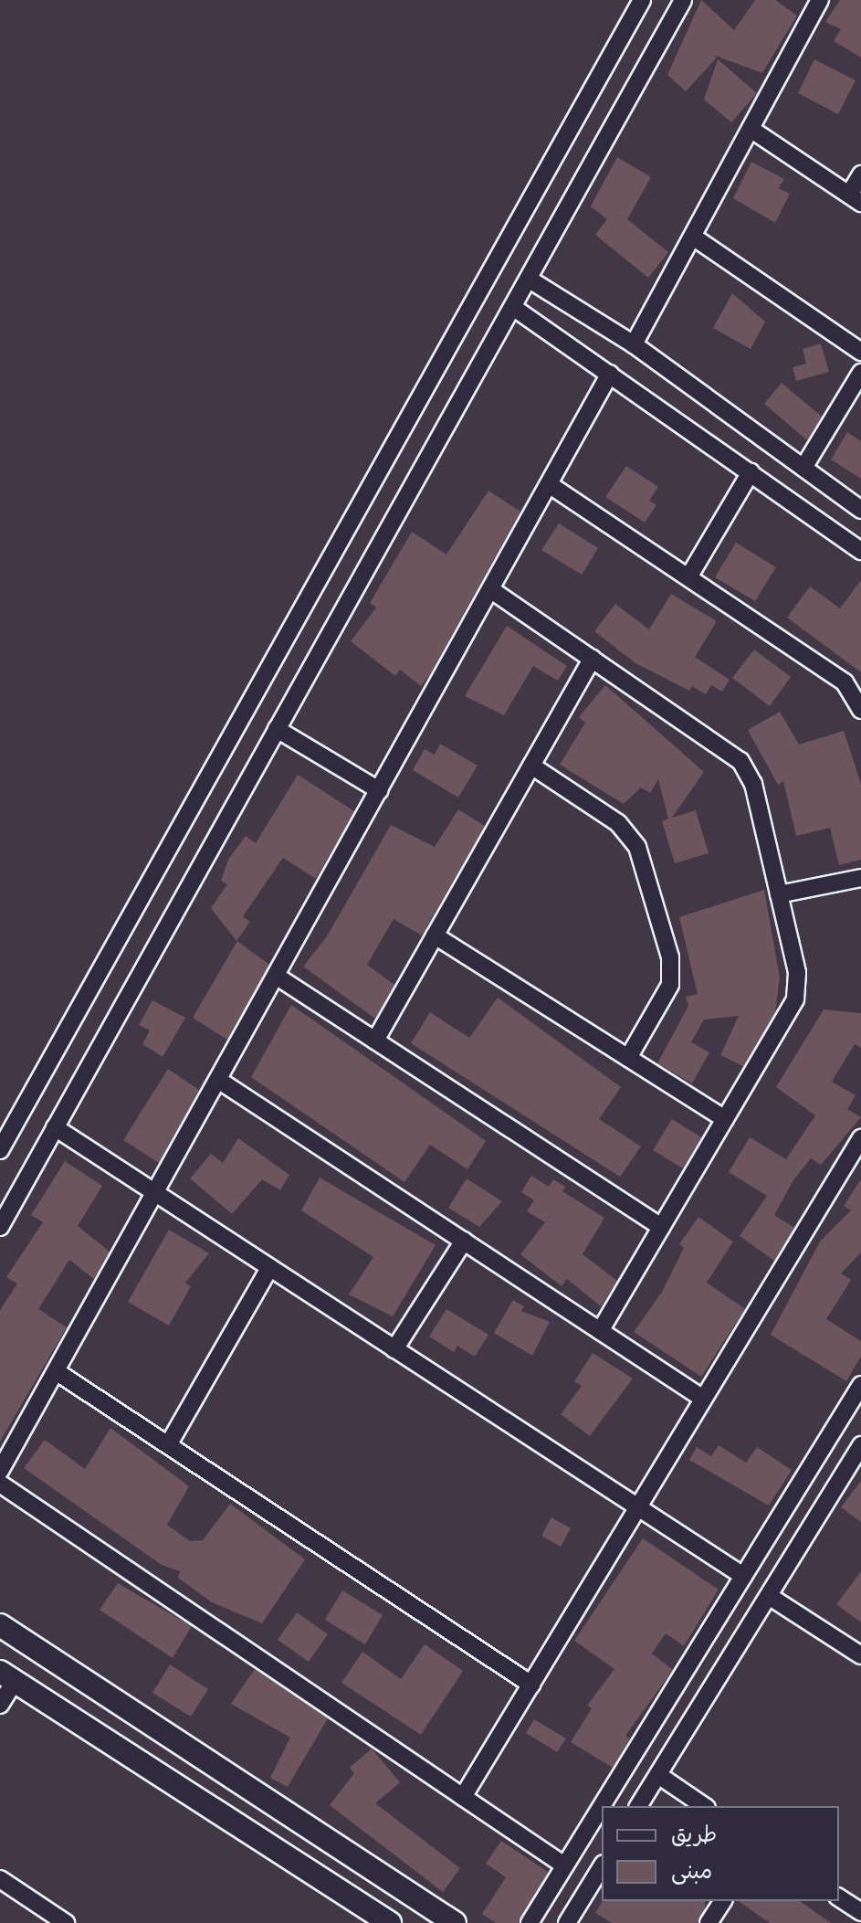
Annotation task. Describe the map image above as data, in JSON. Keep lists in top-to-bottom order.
{
  "legend": ["طريق", "مبنى"]
}
